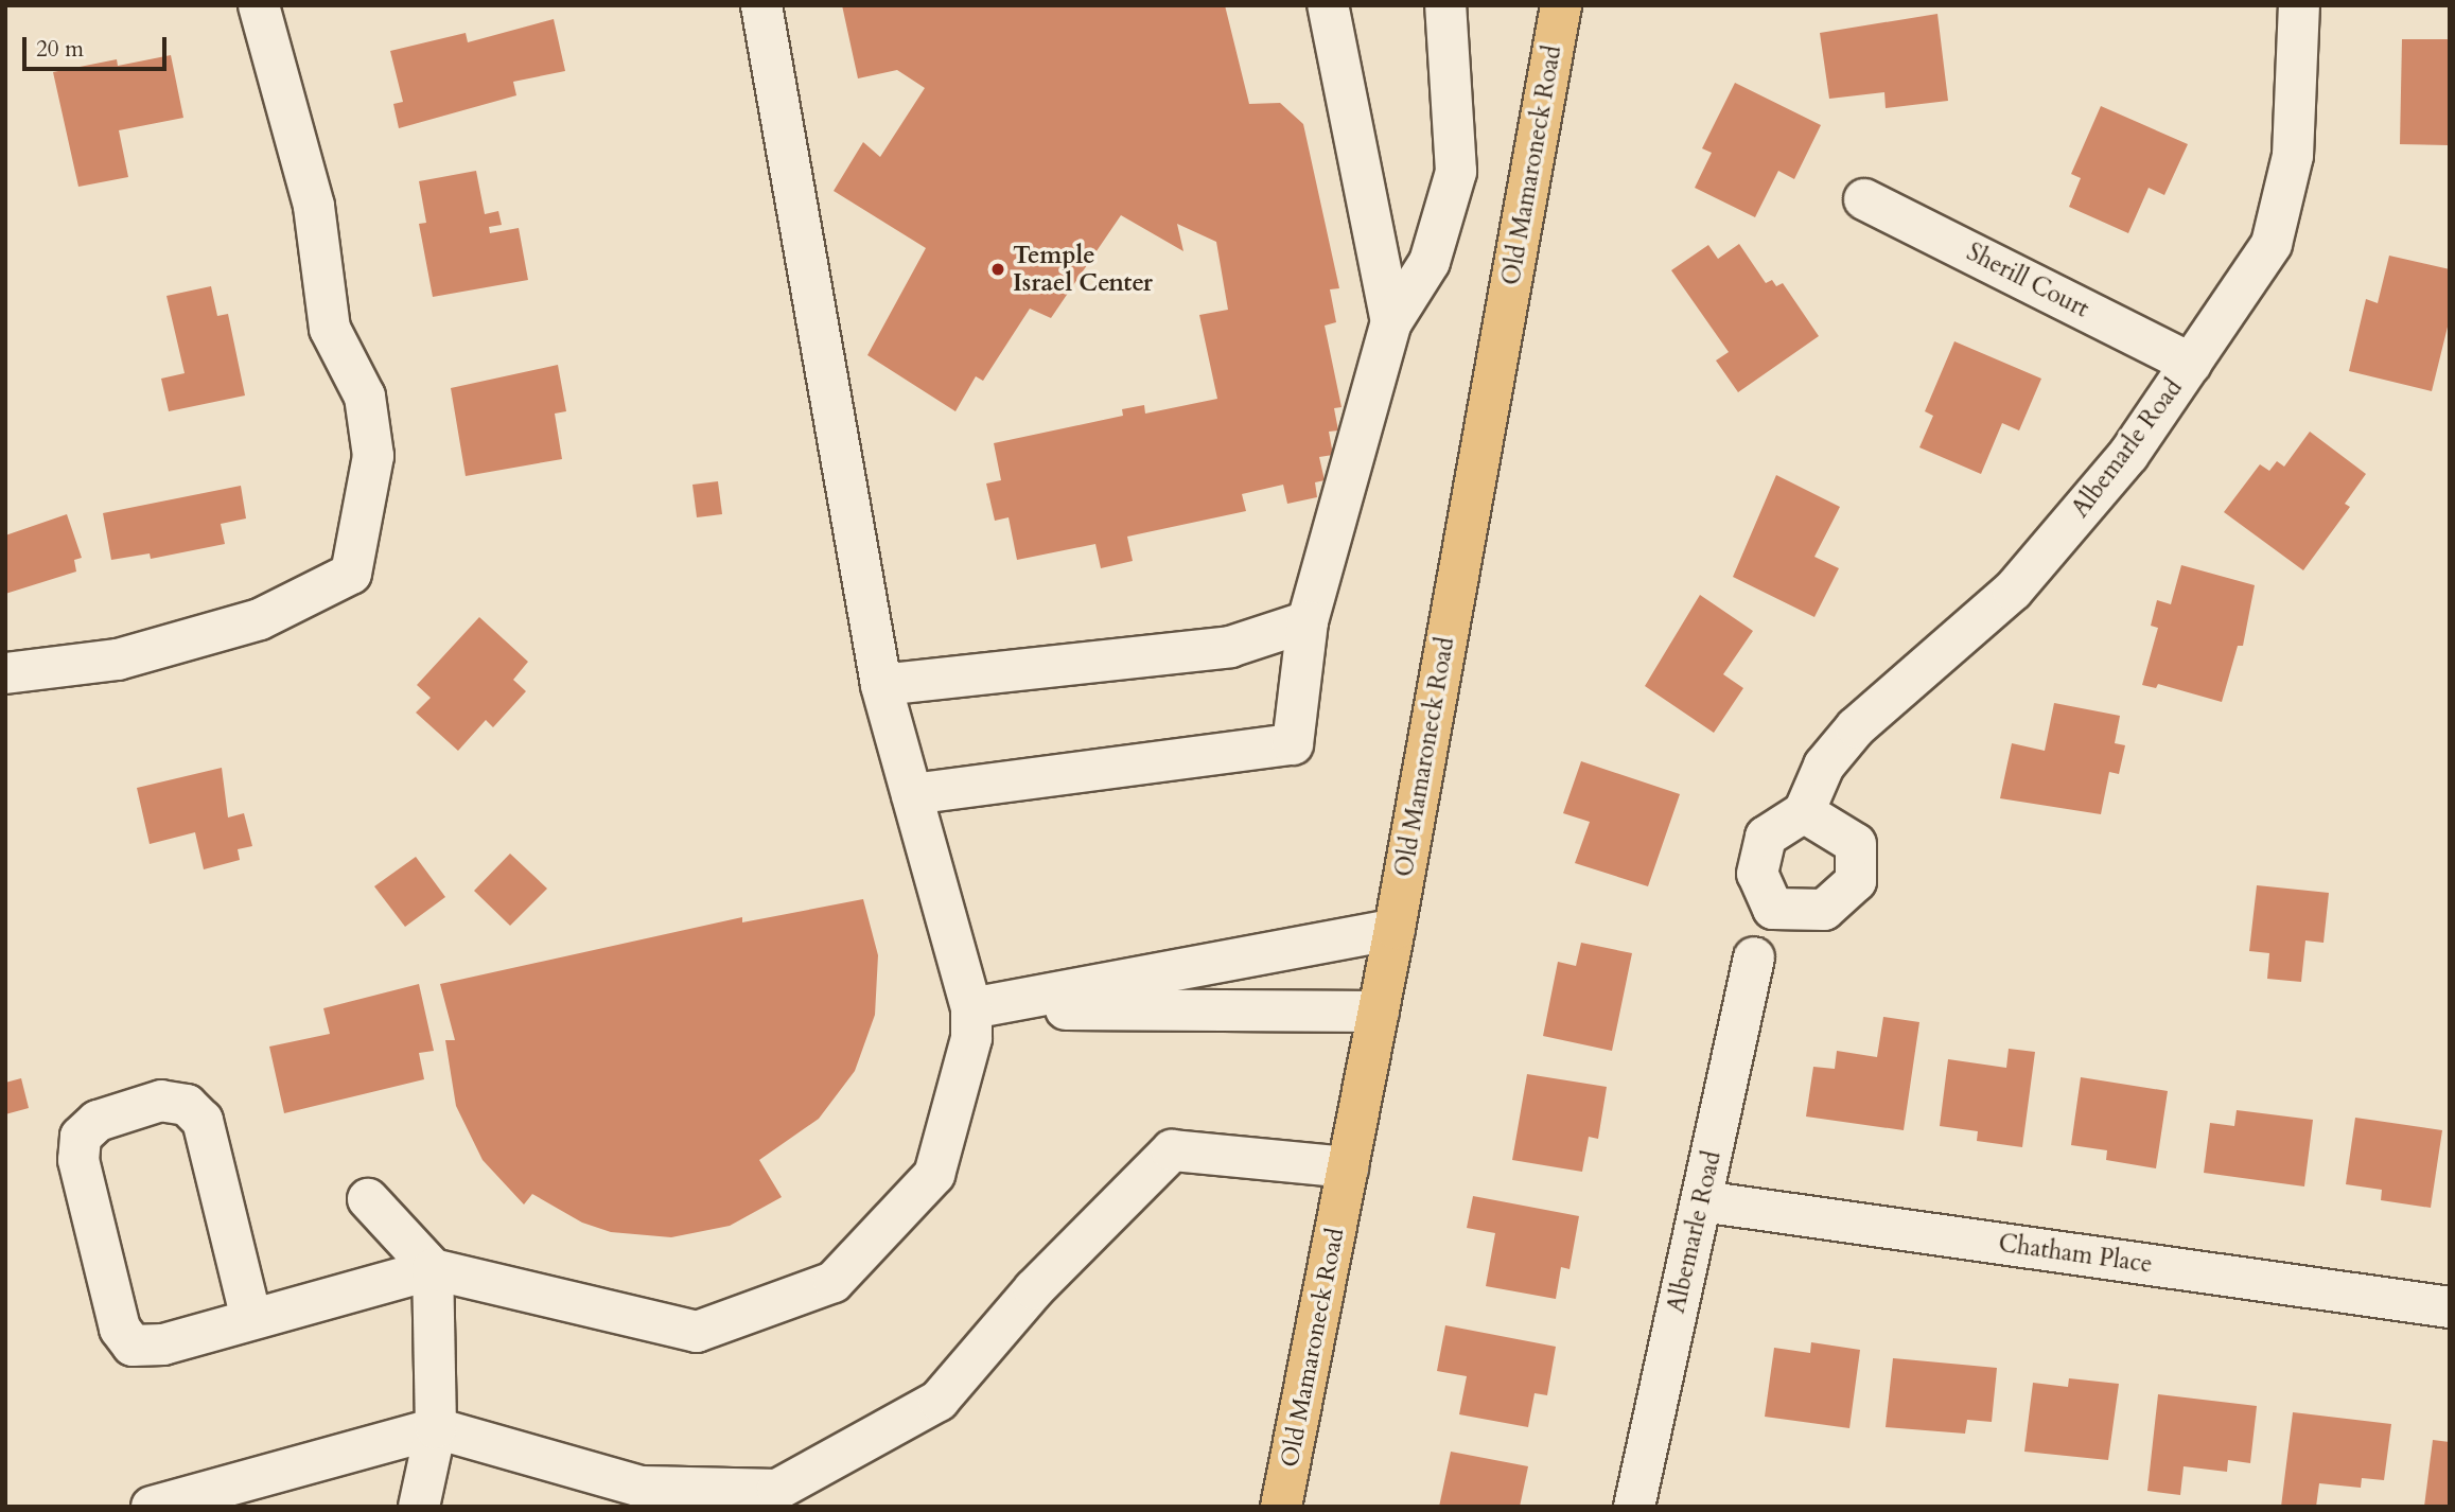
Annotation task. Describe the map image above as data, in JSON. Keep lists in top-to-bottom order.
{
  "streets": {
    "main road": ["Old Mamaroneck Road"],
    "street": ["Sherill Court", "Albemarle Road", "Chatham Place"]
  },
  "crossings": [
    ["Sherill Court", "Albemarle Road"],
    ["Albemarle Road", "Chatham Place"]
  ],
  "places": ["Temple Israel Center"],
  "scale_bar": "20 m"
}
